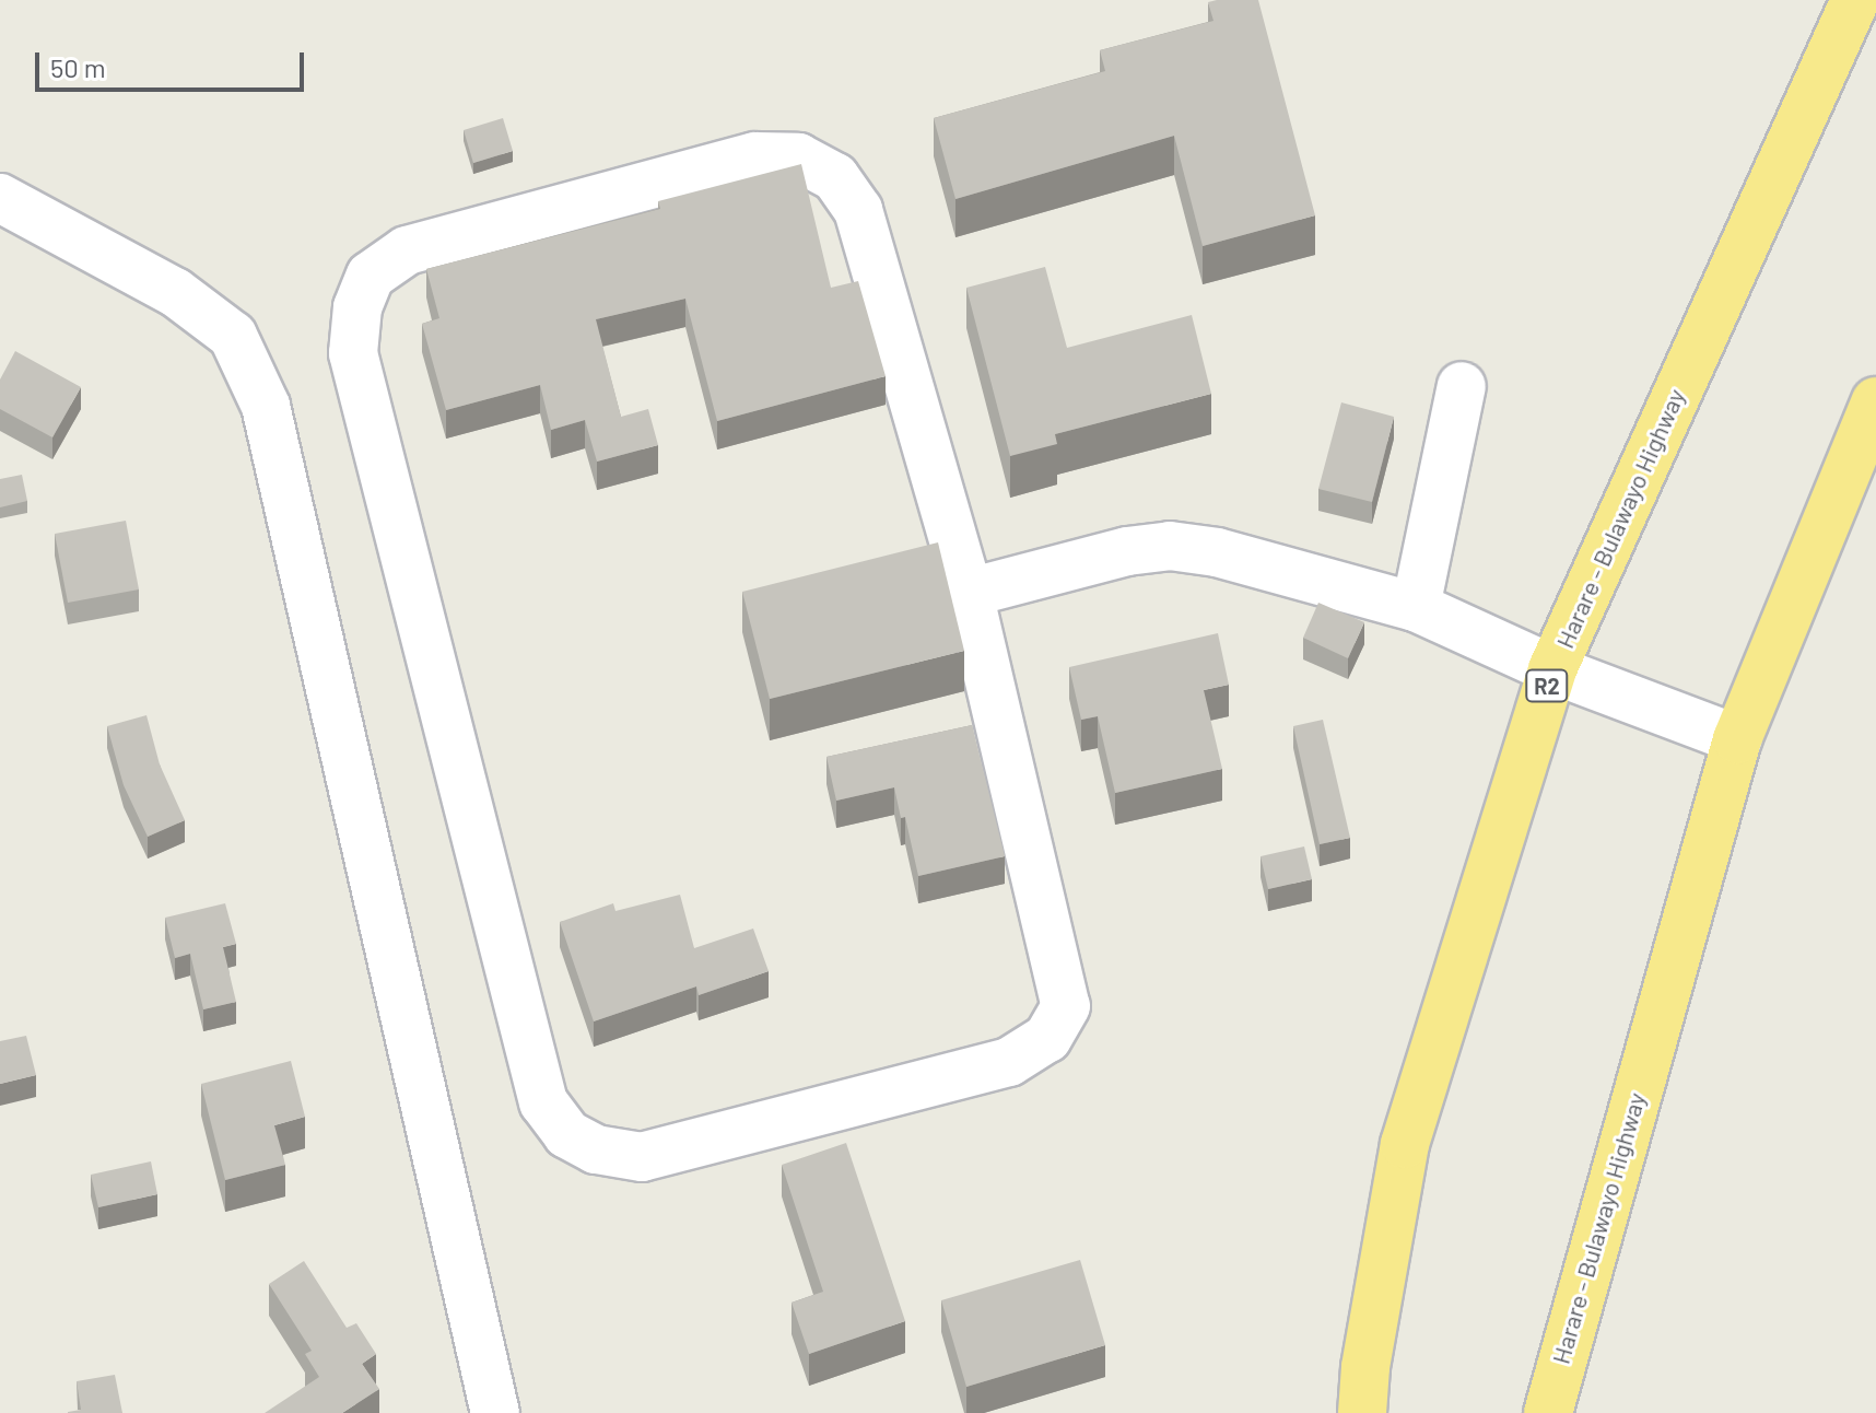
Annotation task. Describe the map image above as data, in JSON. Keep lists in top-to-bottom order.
{
  "streets": {
    "highway": ["Harare - Bulawayo Highway", "R2"]
  },
  "scale_bar": "50 m"
}
